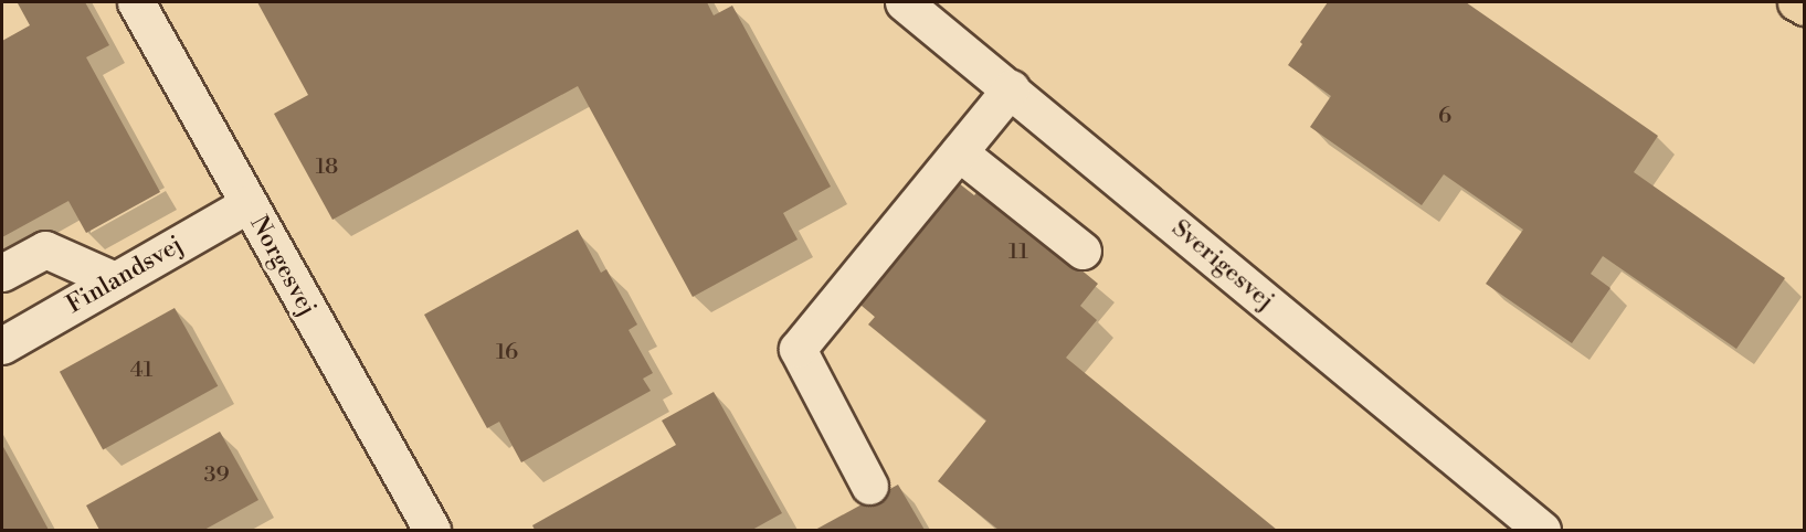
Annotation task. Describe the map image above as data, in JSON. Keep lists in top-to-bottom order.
{
  "streets": {
    "street": ["Sverigesvej", "Norgesvej", "Finlandsvej"]
  },
  "crossings": [
    ["Norgesvej", "Finlandsvej"]
  ],
  "house_numbers": [
    "6",
    "18",
    "11",
    "16",
    "41",
    "39"
  ]
}
